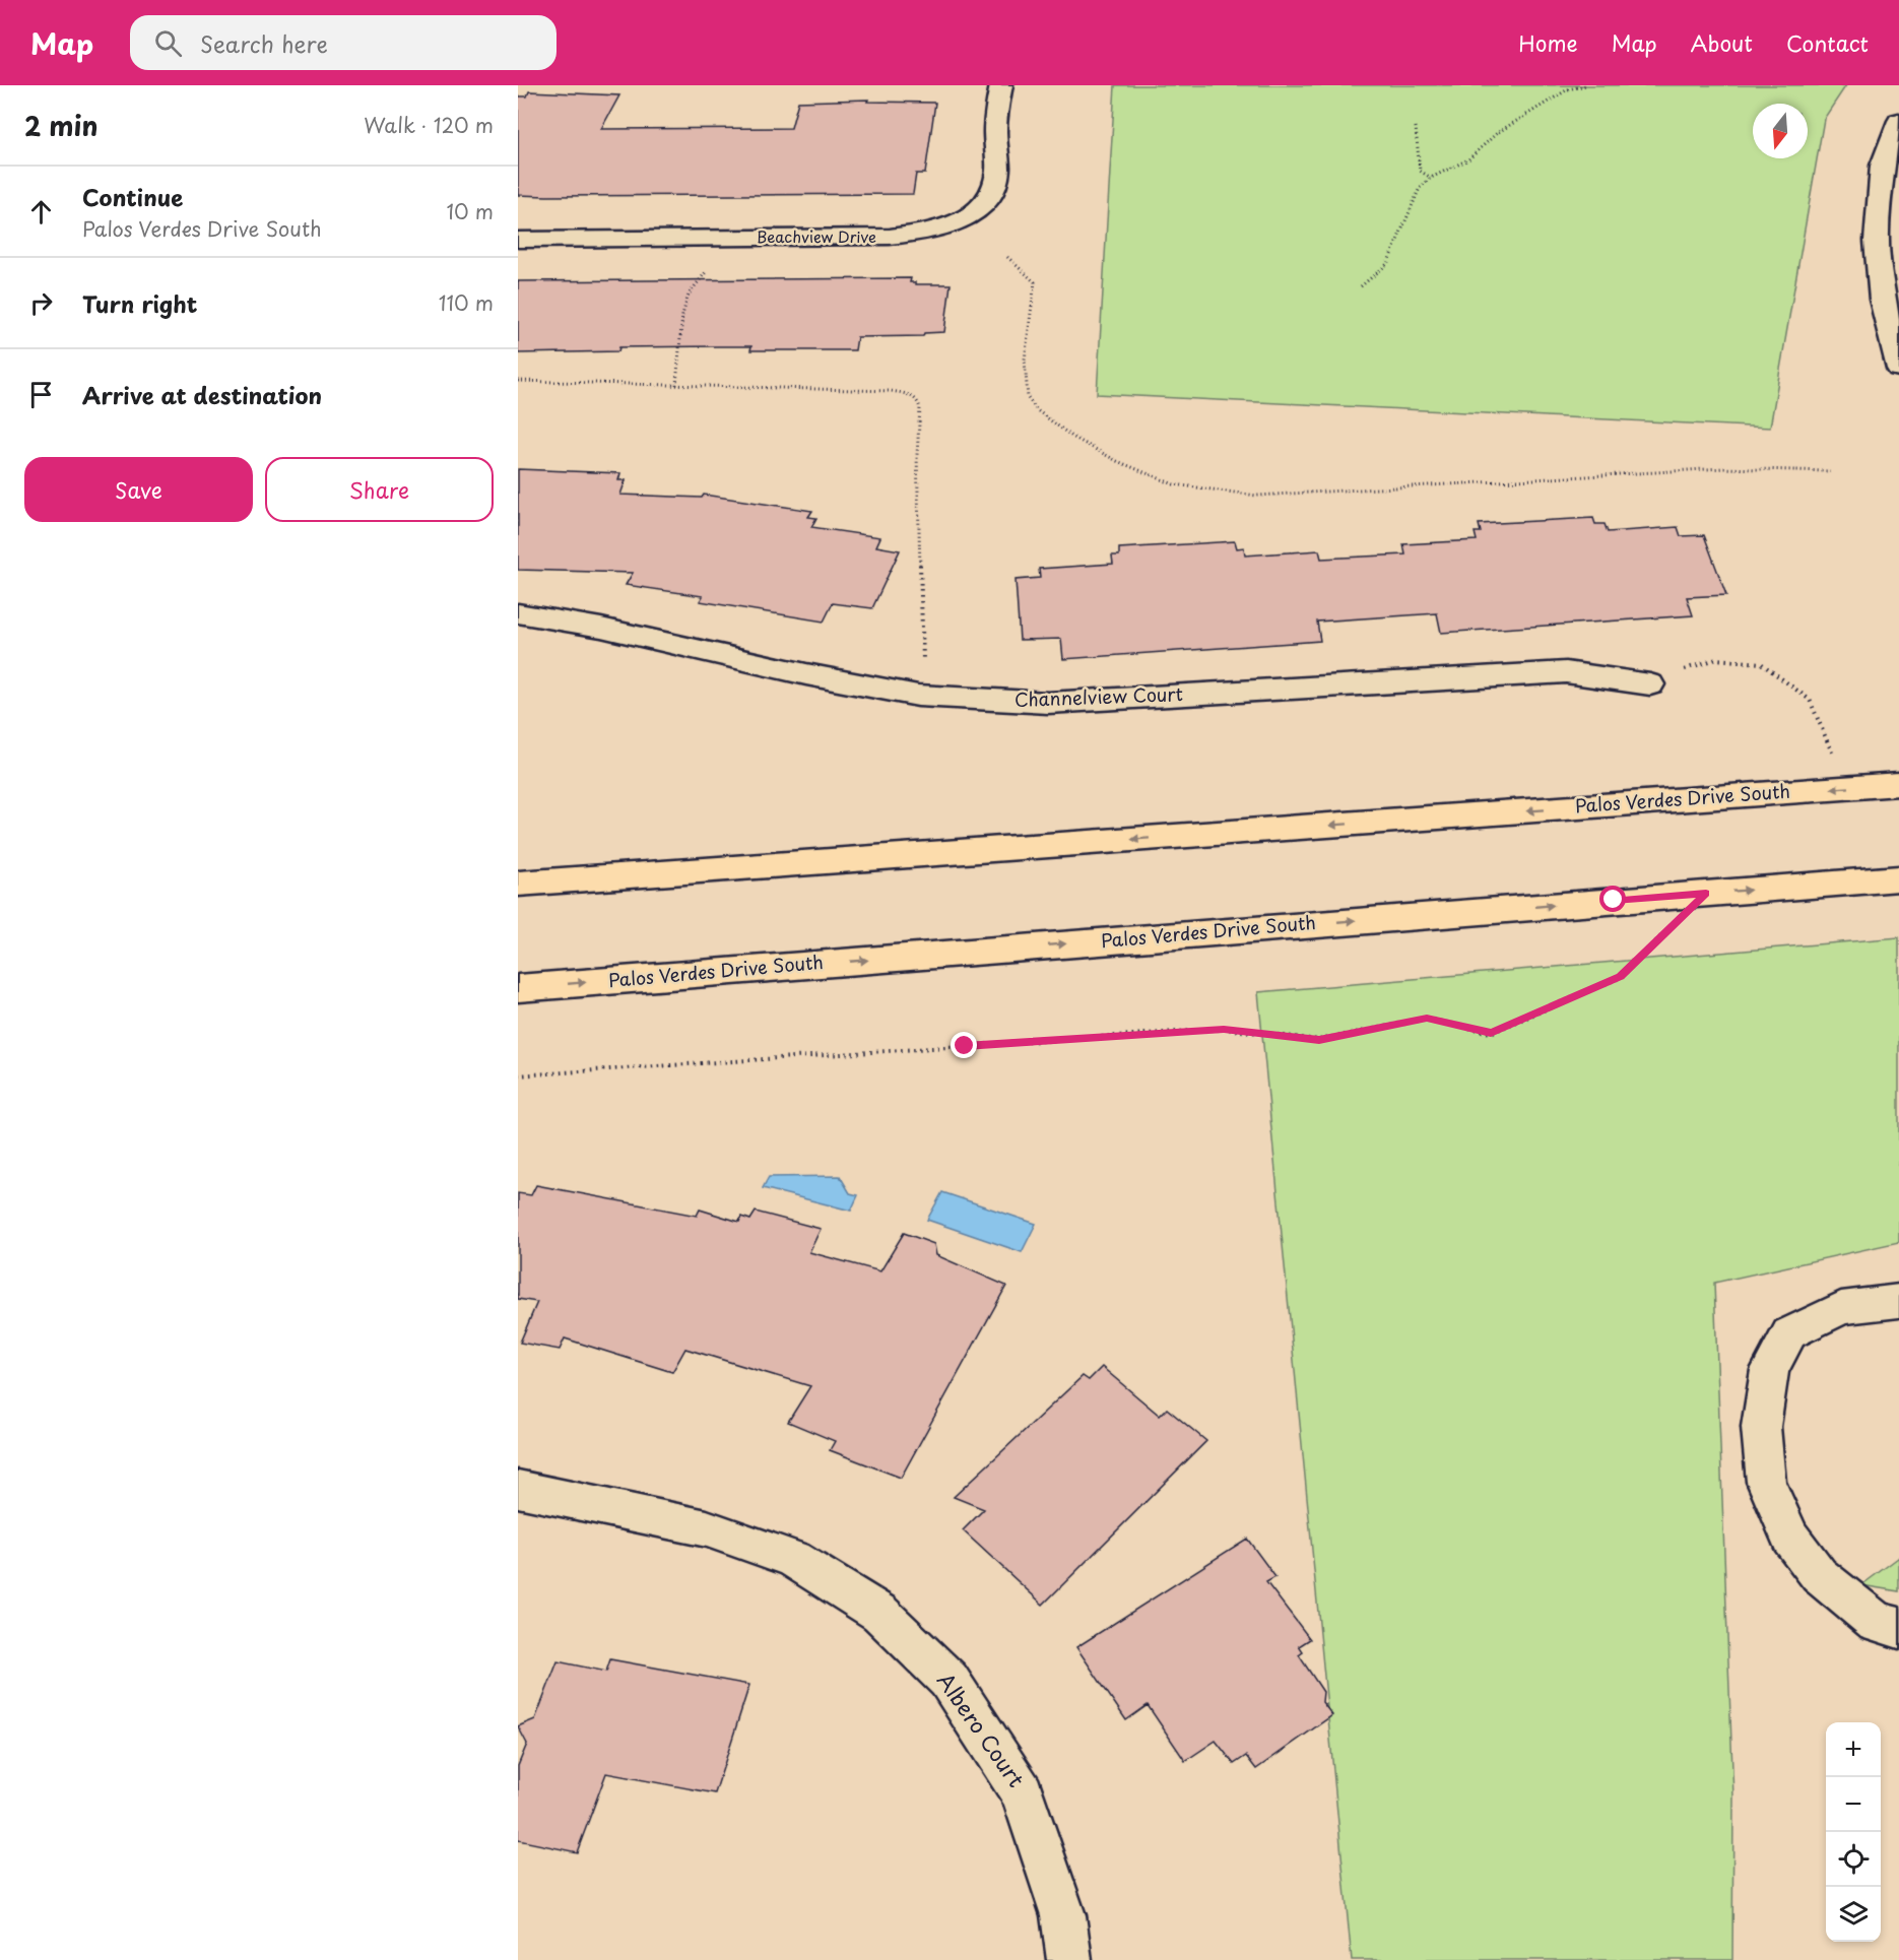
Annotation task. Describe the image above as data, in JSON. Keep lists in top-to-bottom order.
{
  "streets": {
    "main road": ["Palos Verdes Drive South"],
    "street": ["Beachview Drive", "Channelview Court", "Albero Court"]
  },
  "north": "bottom",
  "page": {
    "header": "Map",
    "search": "Search here",
    "nav": [
      "Home",
      "Map",
      "About",
      "Contact"
    ],
    "heading": ["2 min", "Walk · 120 m"],
    "list": [
      ["Continue", "Palos Verdes Drive South", "10 m"],
      ["Turn right", "110 m"],
      "Arrive at destination"
    ],
    "buttons": ["Save", "Share"],
    "map_buttons": ["+", "−"]
  }
}
